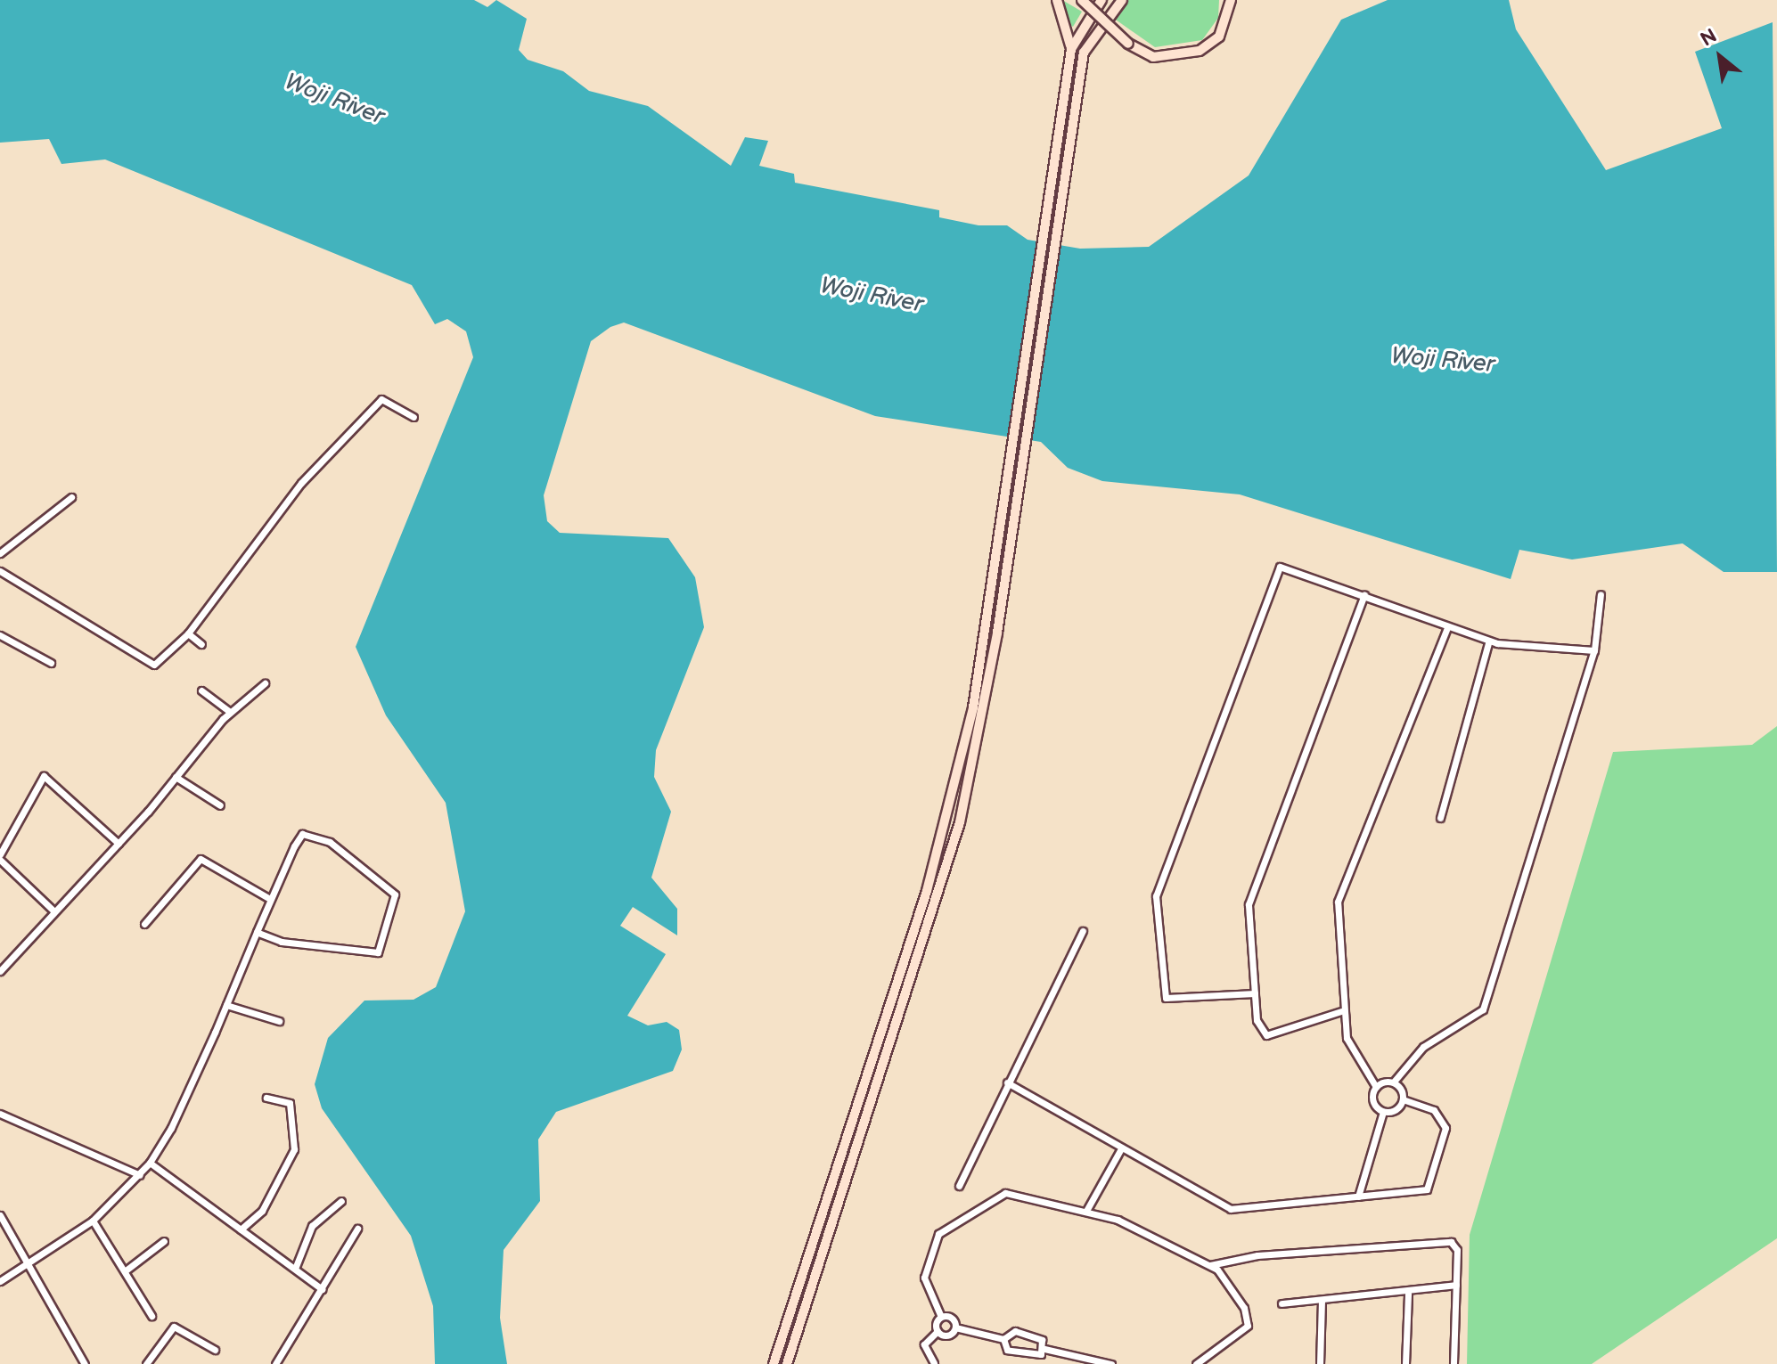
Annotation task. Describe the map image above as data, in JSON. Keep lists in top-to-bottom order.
{
  "water": ["Woji River"],
  "north": "top left"
}
